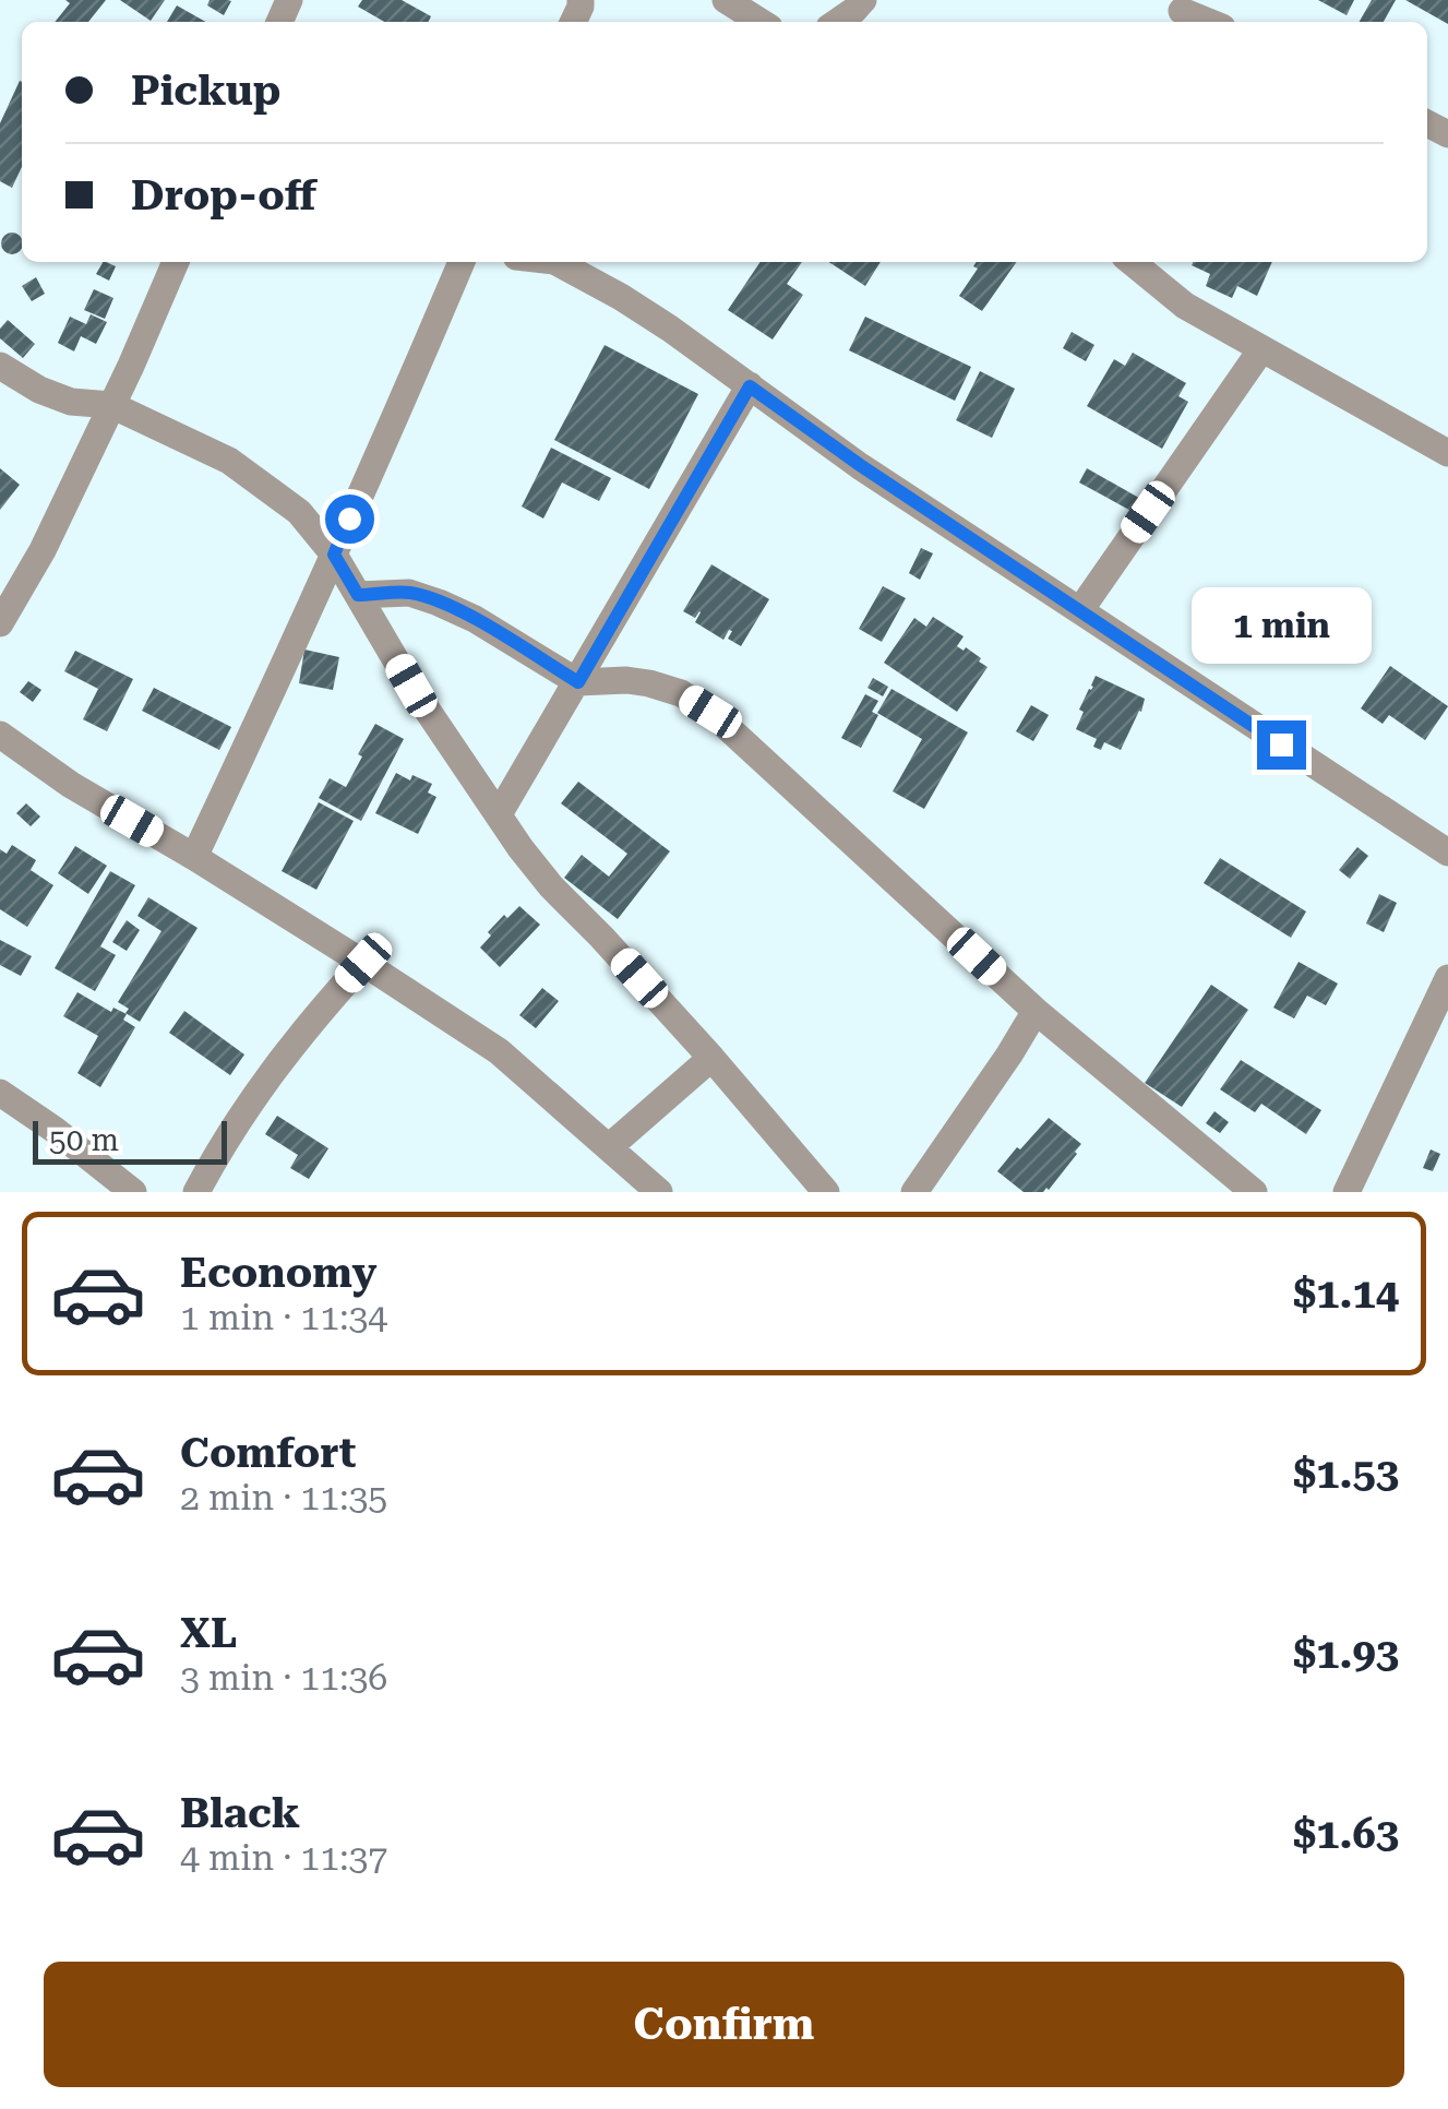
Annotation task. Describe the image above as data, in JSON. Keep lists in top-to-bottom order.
{
  "scale_bar": "50 m",
  "page": {
    "banner": ["Pickup", "Drop-off"],
    "bubble": "1 min",
    "scale": "50 m",
    "list": [
      {
        "name": "Economy",
        "note": "1 min · 11:34",
        "value": "$1.14"
      },
      {
        "name": "Comfort",
        "note": "2 min · 11:35",
        "value": "$1.53"
      },
      {
        "name": "XL",
        "note": "3 min · 11:36",
        "value": "$1.93"
      },
      {
        "name": "Black",
        "note": "4 min · 11:37",
        "value": "$1.63"
      }
    ],
    "buttons": "Confirm"
  }
}
